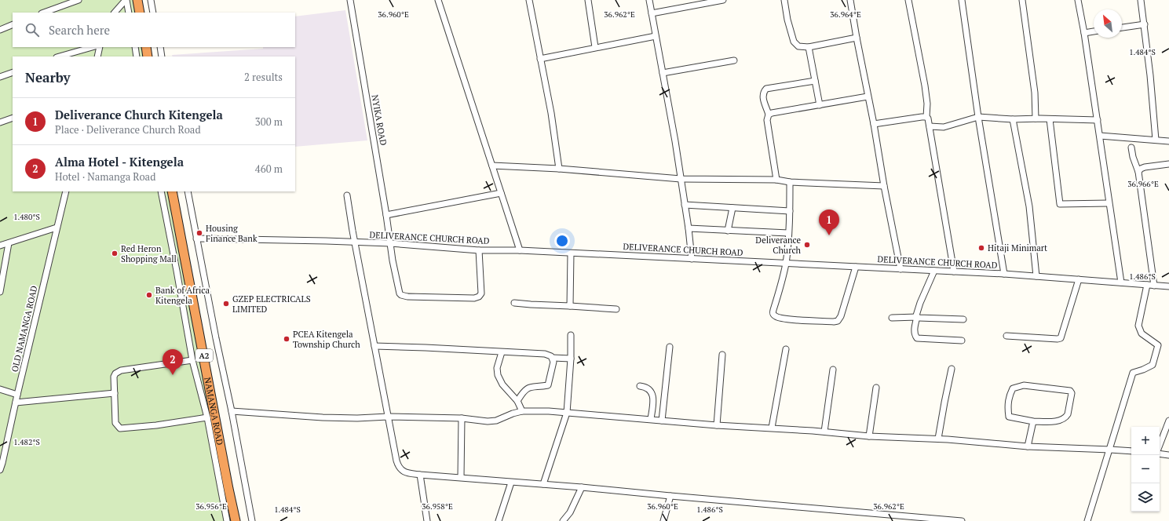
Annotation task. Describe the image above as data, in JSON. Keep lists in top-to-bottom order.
{
  "streets": {
    "highway": ["A2", "NAMANGA ROAD"],
    "street": ["NYIKA ROAD", "DELIVERANCE CHURCH ROAD", "OLD NAMANGA ROAD"]
  },
  "crossings": [
    ["NYIKA ROAD", "DELIVERANCE CHURCH ROAD"]
  ],
  "places": [
    "Housing Finance Bank",
    "Deliverance Church",
    "Hitaji Minimart",
    "Red Heron Shopping Mall",
    "Bank of Africa Kitengela",
    "GZEP ELECTRICALS LIMITED",
    "PCEA Kitengela Township Church"
  ],
  "north": "top left",
  "page": {
    "search": "Search here",
    "heading": ["Nearby", "2 results"],
    "list": [
      {
        "mark": "1",
        "name": "Deliverance Church Kitengela",
        "note": "Place · Deliverance Church Road",
        "value": "300 m"
      },
      {
        "mark": "2",
        "name": "Alma Hotel - Kitengela",
        "note": "Hotel · Namanga Road",
        "value": "460 m"
      }
    ],
    "pins": ["1", "2"],
    "map_buttons": ["+", "−"]
  },
  "coordinates": [
    "36.960°E",
    "36.962°E",
    "36.964°E",
    "1.484°S",
    "36.966°E",
    "1.480°S",
    "1.486°S",
    "1.482°S",
    "36.956°E",
    "36.958°E"
  ]
}
